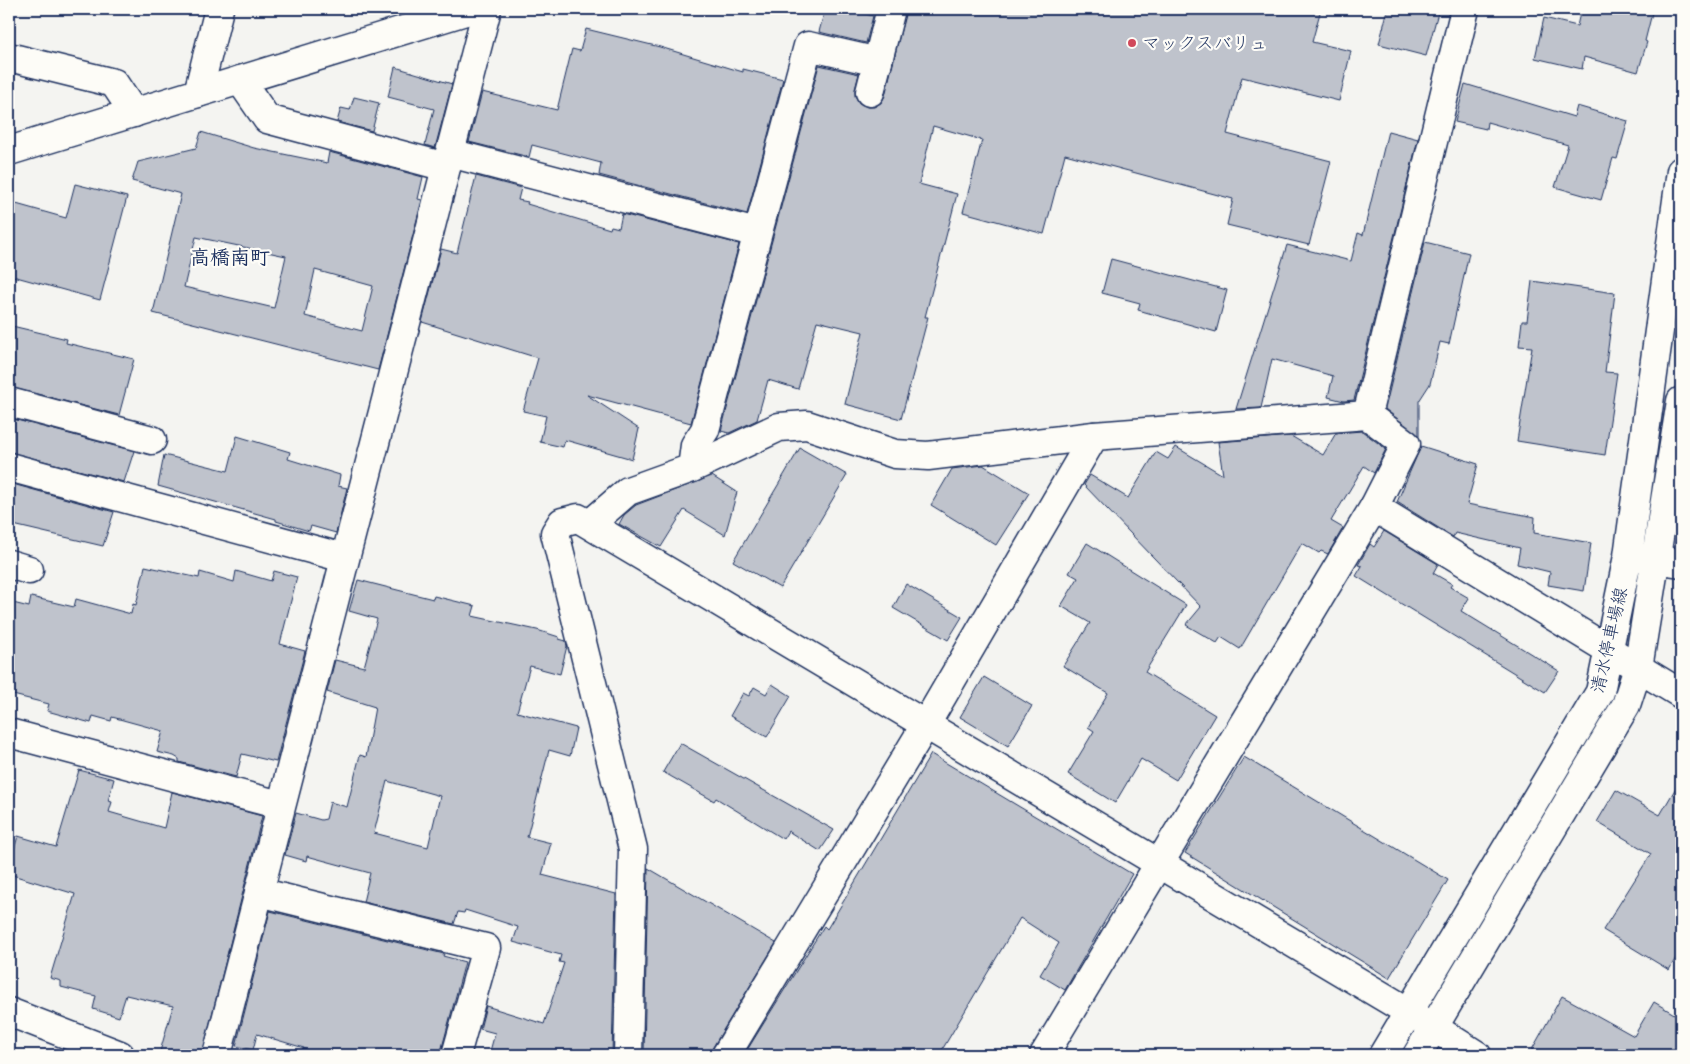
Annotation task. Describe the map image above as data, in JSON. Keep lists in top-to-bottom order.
{
  "streets": {
    "street": ["清水停車場線"]
  },
  "districts": ["高橋南町"],
  "places": ["マックスバリュ"]
}
